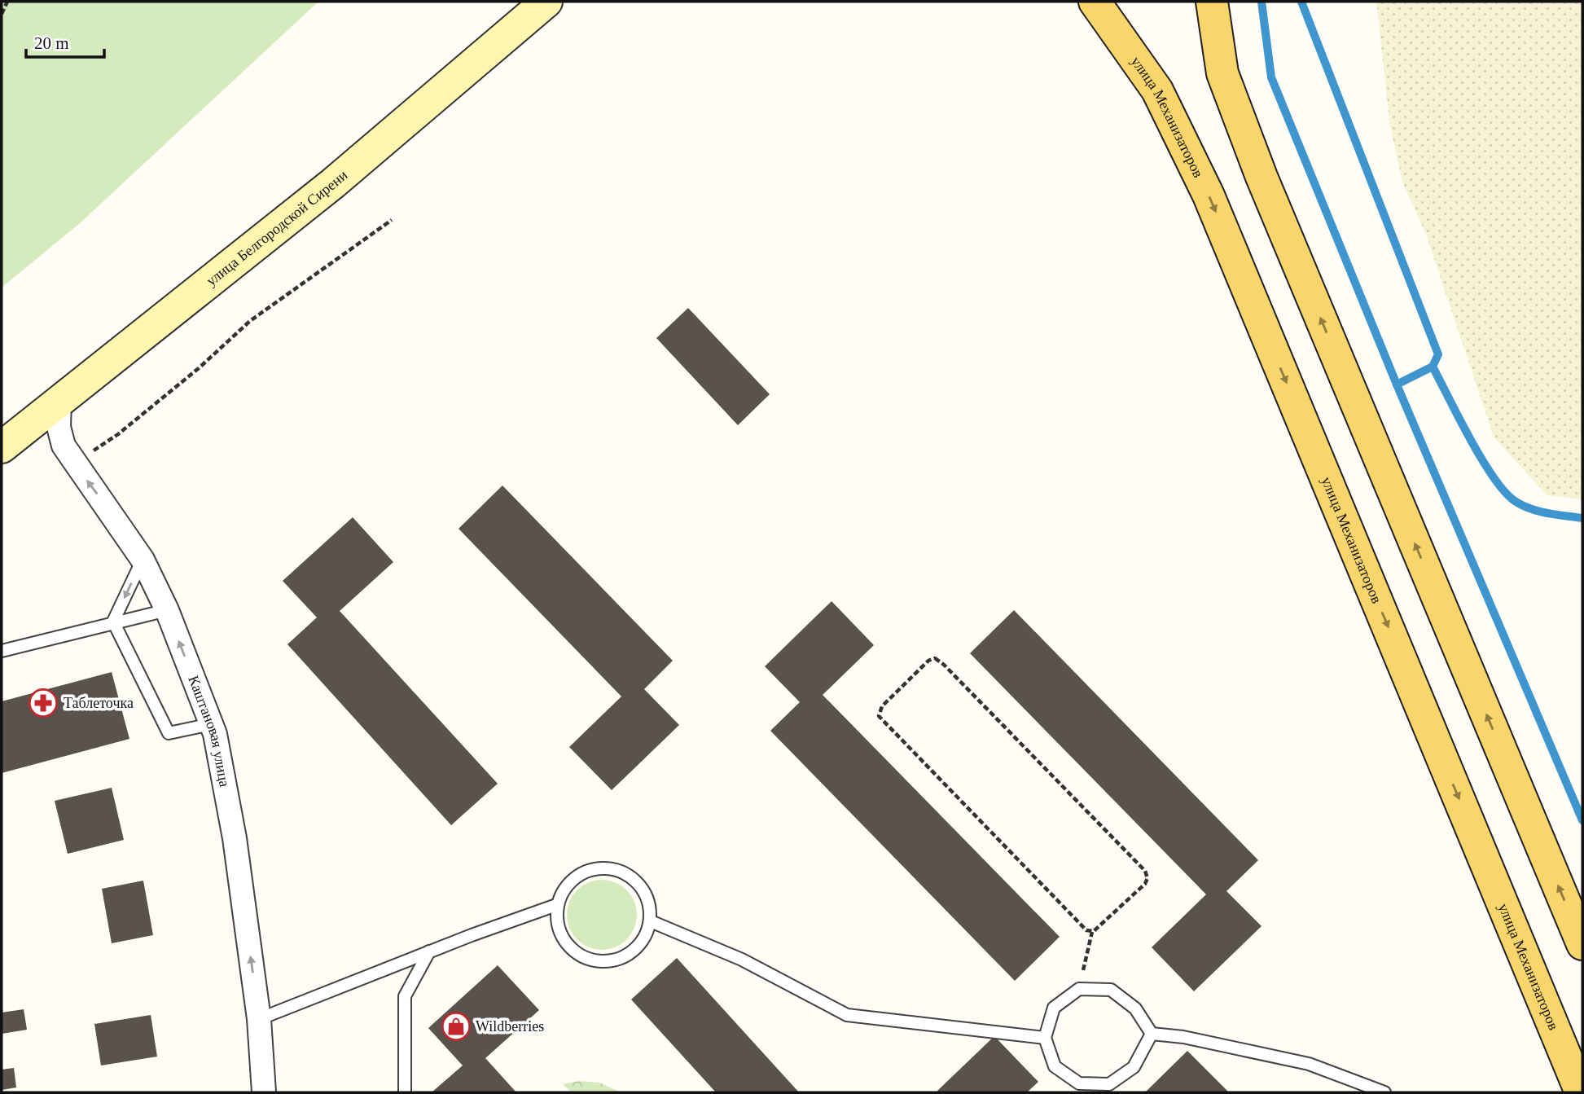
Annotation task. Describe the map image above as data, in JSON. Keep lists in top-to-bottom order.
{
  "streets": {
    "main road": ["улица Механизаторов", "улица Белгородской Сирени"],
    "street": ["Каштановая улица"]
  },
  "crossings": [
    ["улица Белгородской Сирени", "Каштановая улица"]
  ],
  "one_way": ["Каштановая улица"],
  "places": {
    "pharmacy": ["Таблеточка"],
    "shop": ["Wildberries"]
  },
  "scale_bar": "20 m"
}
